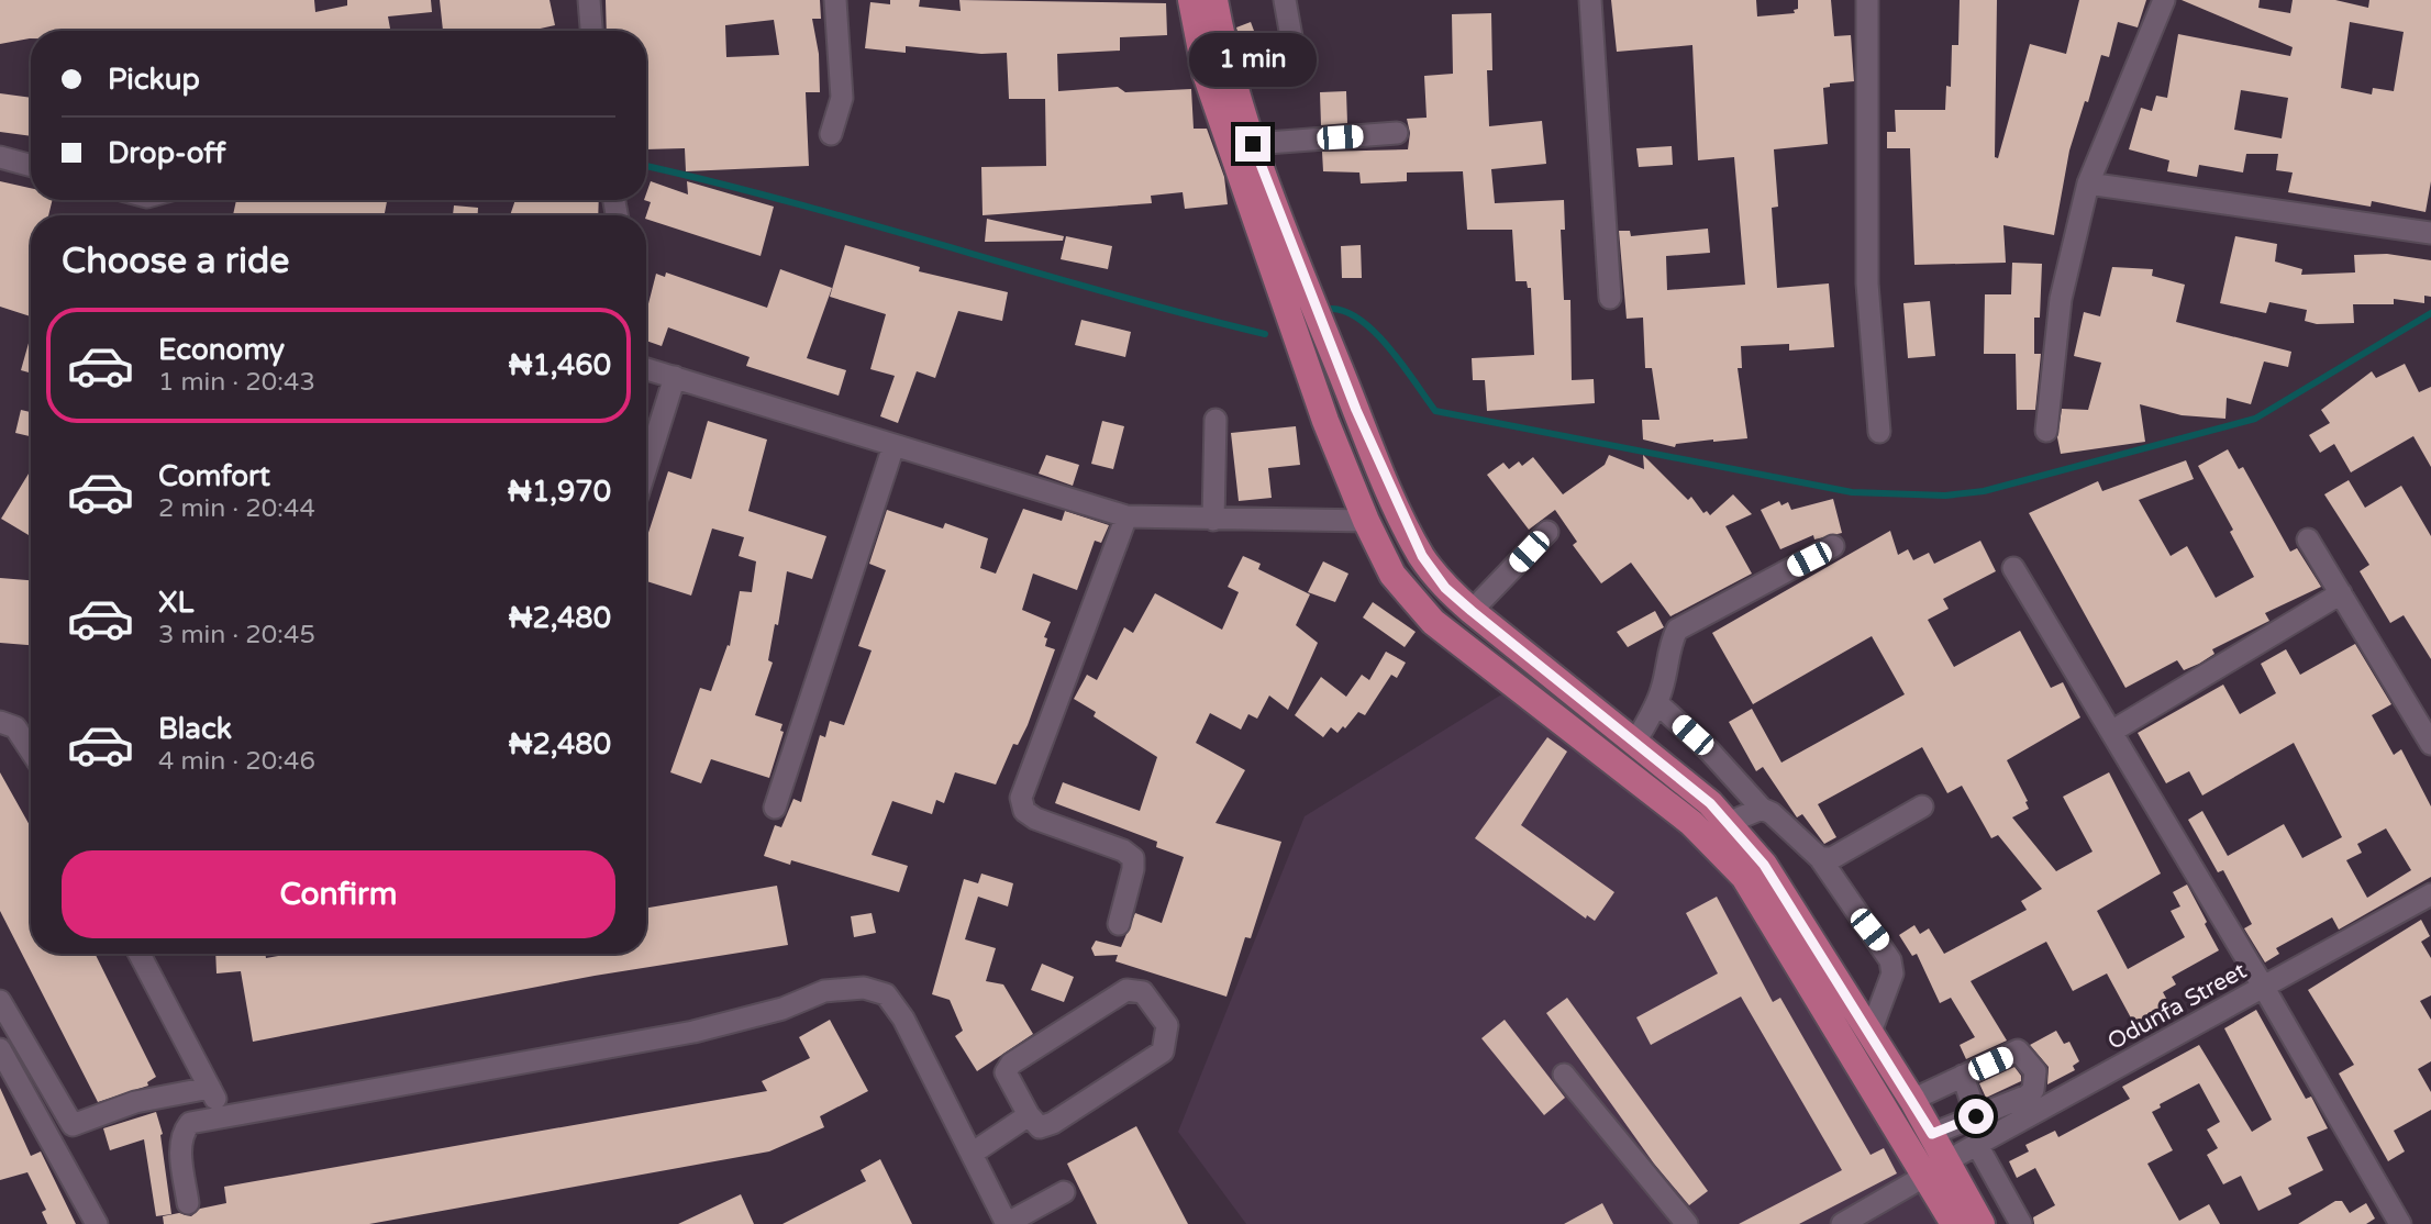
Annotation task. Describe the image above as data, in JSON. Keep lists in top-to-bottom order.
{
  "streets": {
    "street": ["Odunfa Street"]
  },
  "page": {
    "banner": ["Pickup", "Drop-off"],
    "bubble": "1 min",
    "heading": "Choose a ride",
    "list": [
      {
        "name": "Economy",
        "note": "1 min · 20:43",
        "value": "₦1,460"
      },
      {
        "name": "Comfort",
        "note": "2 min · 20:44",
        "value": "₦1,970"
      },
      {
        "name": "XL",
        "note": "3 min · 20:45",
        "value": "₦2,480"
      },
      {
        "name": "Black",
        "note": "4 min · 20:46",
        "value": "₦2,480"
      }
    ],
    "buttons": "Confirm"
  }
}
